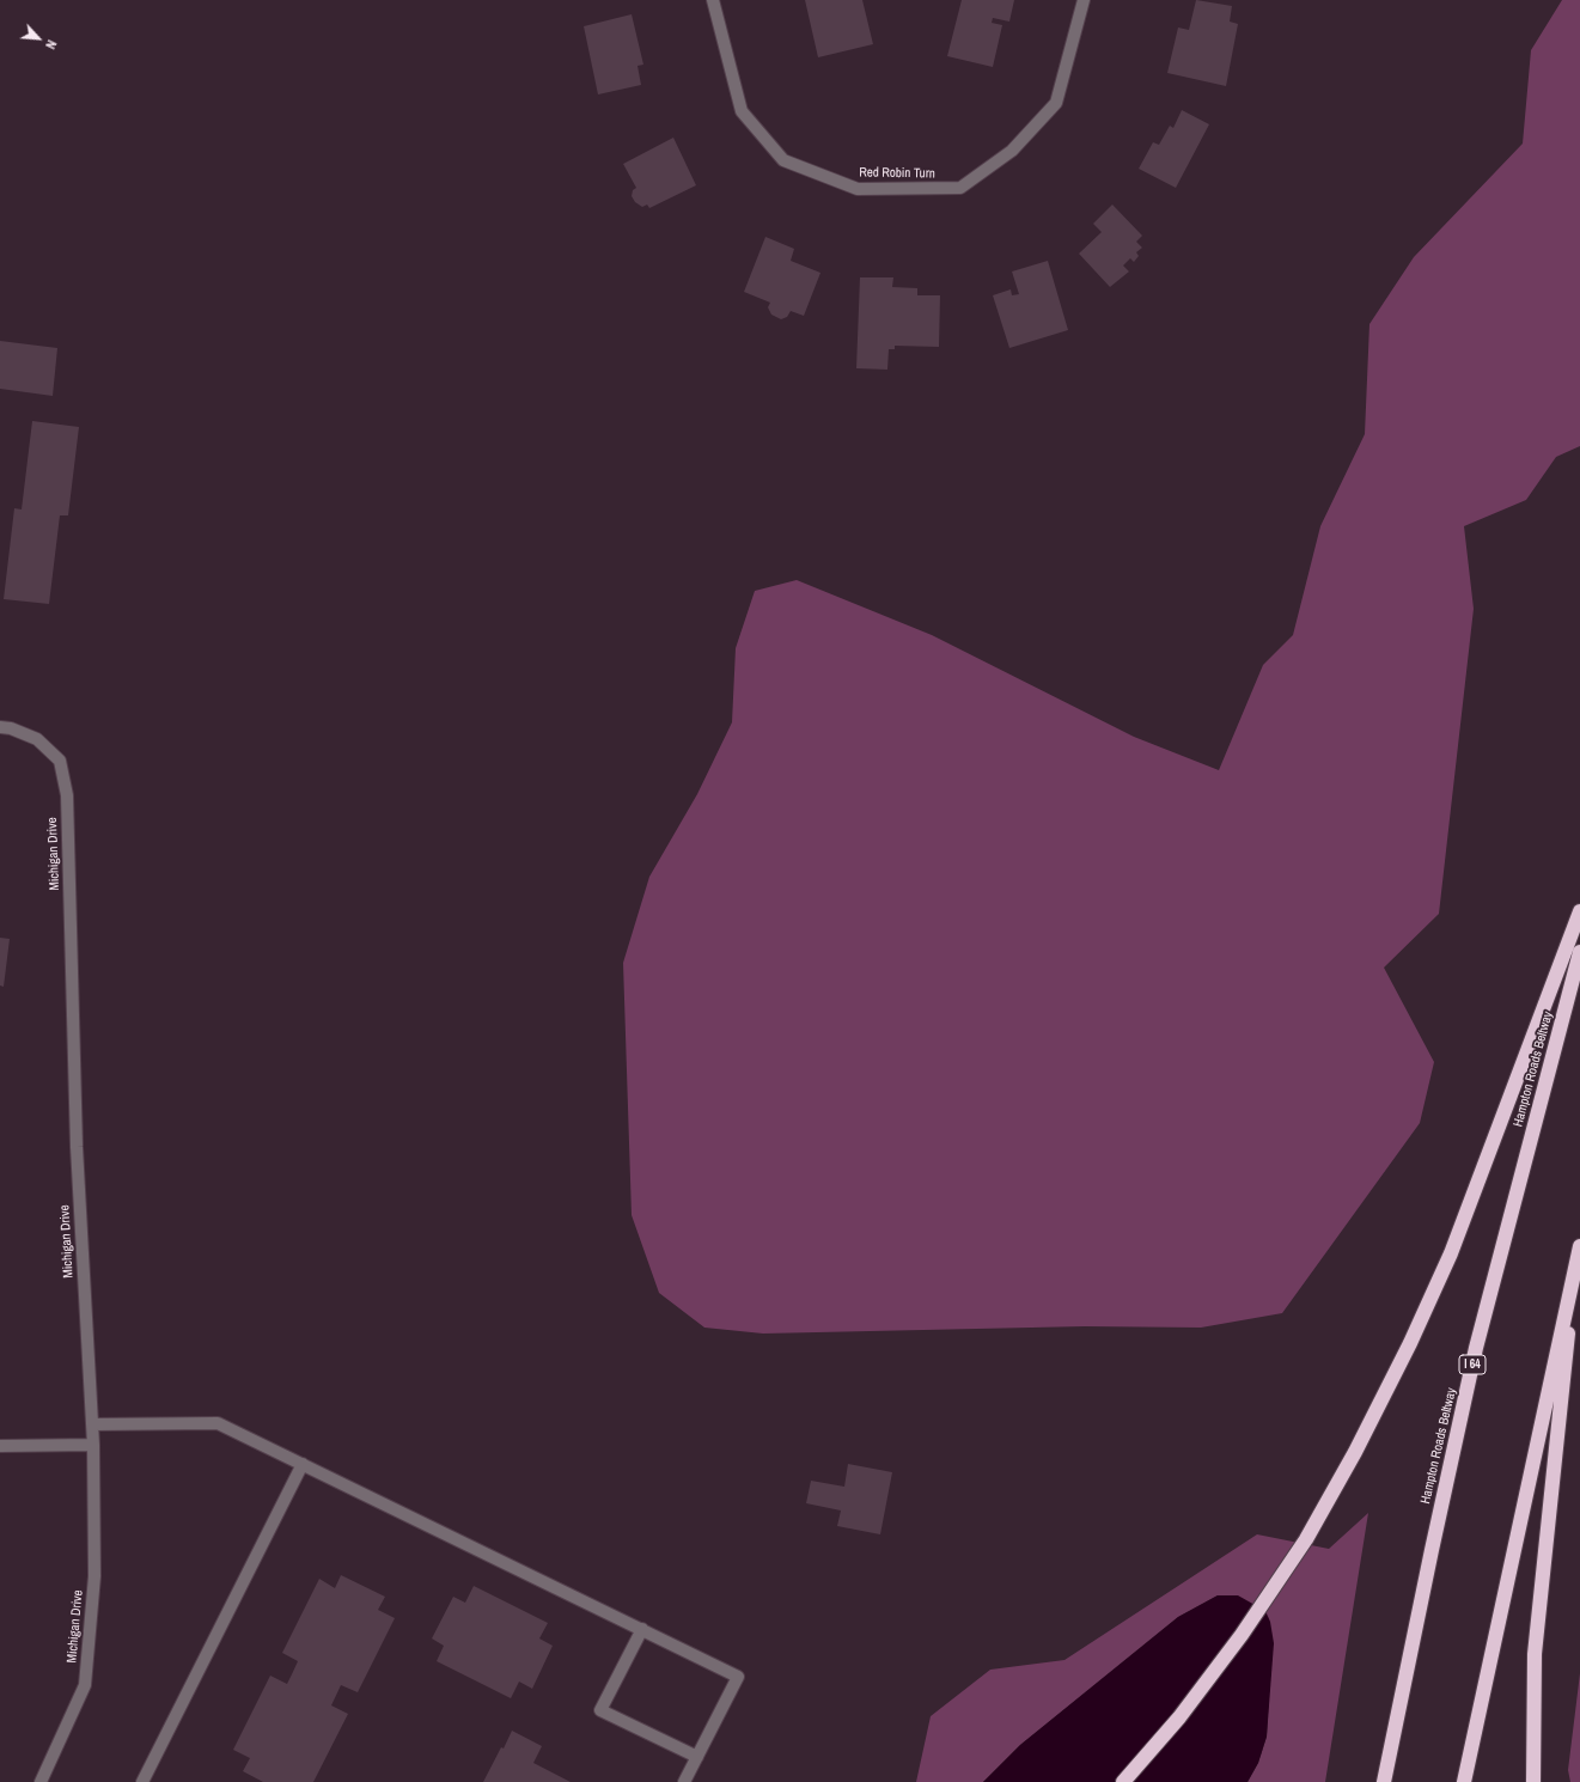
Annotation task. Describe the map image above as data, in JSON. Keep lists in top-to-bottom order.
{
  "streets": {
    "highway": ["Hampton Roads Beltway", "I 64"],
    "street": ["Red Robin Turn", "Michigan Drive"]
  },
  "north": "bottom right"
}
